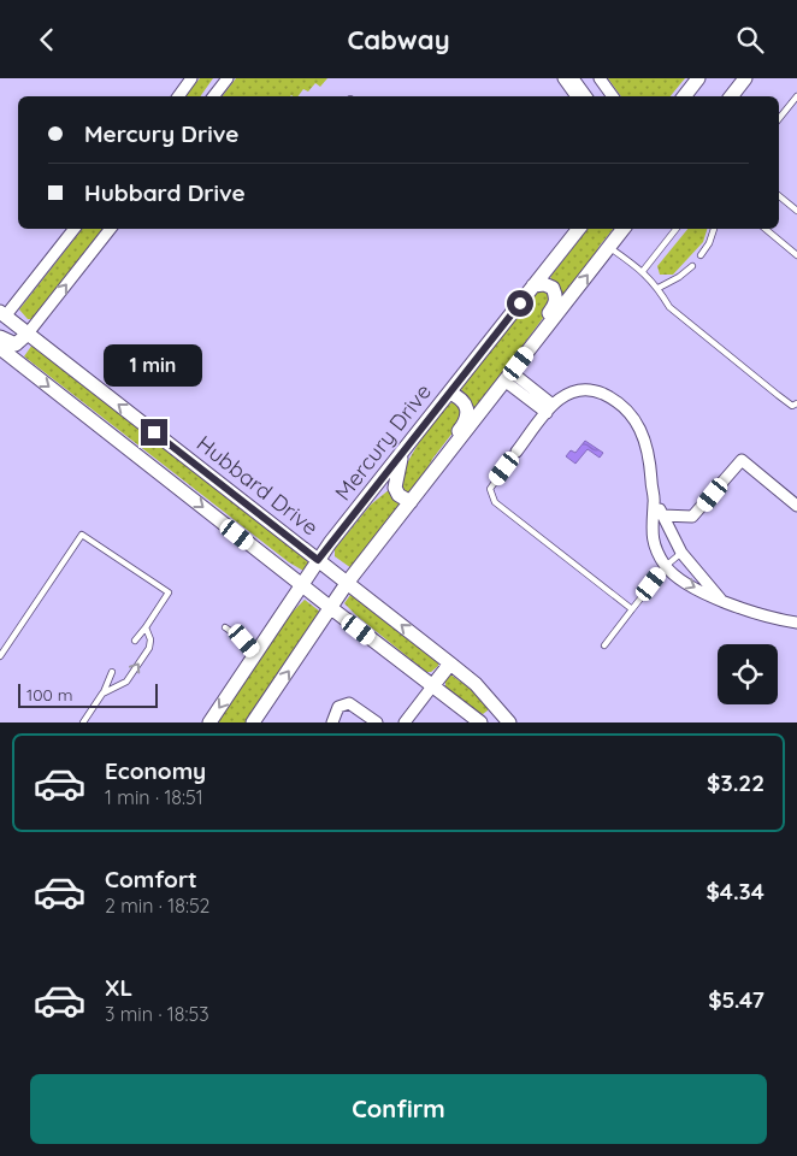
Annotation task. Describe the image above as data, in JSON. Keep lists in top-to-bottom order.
{
  "streets": {
    "street": ["Mercury Drive", "Hubbard Drive"]
  },
  "crossings": [
    ["Mercury Drive", "Hubbard Drive"]
  ],
  "scale_bar": "100 m",
  "page": {
    "header": "Cabway",
    "banner": ["Mercury Drive", "Hubbard Drive"],
    "bubble": "1 min",
    "scale": "100 m",
    "list": [
      {
        "name": "Economy",
        "note": "1 min · 18:51",
        "value": "$3.22"
      },
      {
        "name": "Comfort",
        "note": "2 min · 18:52",
        "value": "$4.34"
      },
      {
        "name": "XL",
        "note": "3 min · 18:53",
        "value": "$5.47"
      }
    ],
    "buttons": "Confirm"
  }
}
